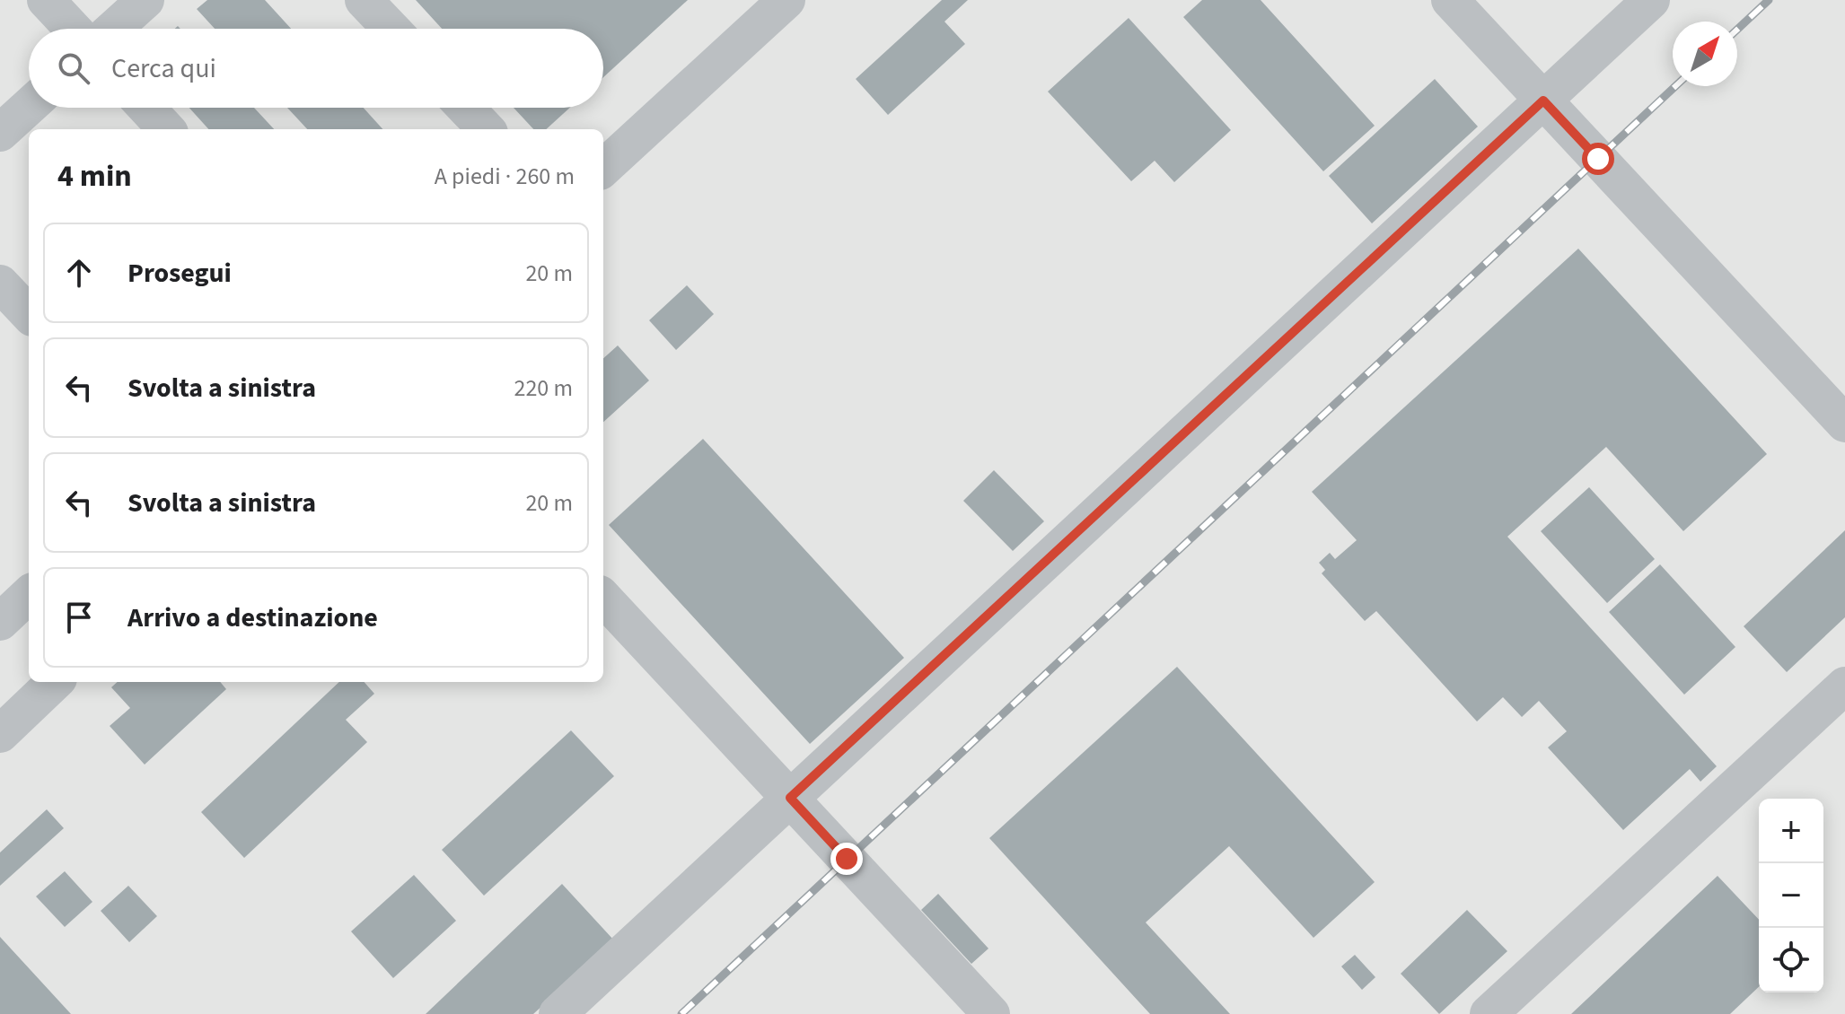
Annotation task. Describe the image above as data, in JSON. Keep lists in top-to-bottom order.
{
  "north": "top right",
  "page": {
    "search": "Cerca qui",
    "heading": ["4 min", "A piedi · 260 m"],
    "list": [
      ["Prosegui", "20 m"],
      ["Svolta a sinistra", "220 m"],
      ["Svolta a sinistra", "20 m"],
      "Arrivo a destinazione"
    ],
    "map_buttons": ["+", "−"]
  }
}
